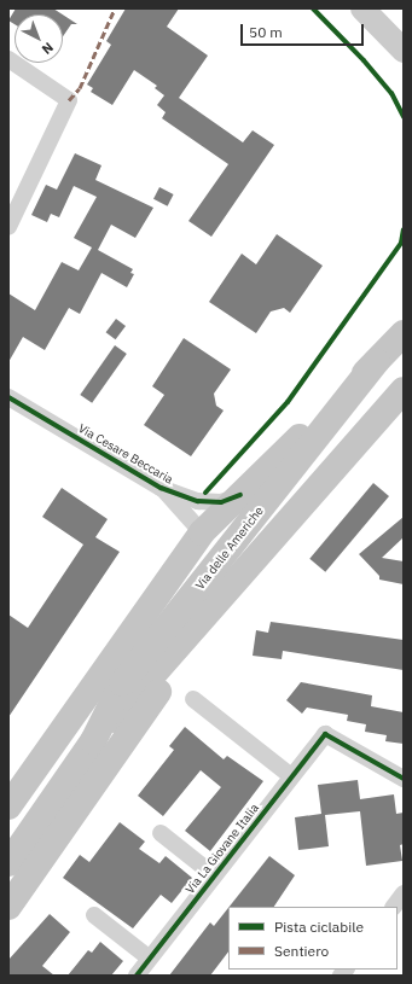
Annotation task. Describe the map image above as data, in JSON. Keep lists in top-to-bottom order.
{
  "streets": {
    "main road": ["Via delle Americhe"],
    "street": ["Via Cesare Beccaria", "Via La Giovane Italia"]
  },
  "legend": ["Pista ciclabile", "Sentiero"],
  "scale_bar": "50 m",
  "north": "bottom right"
}
